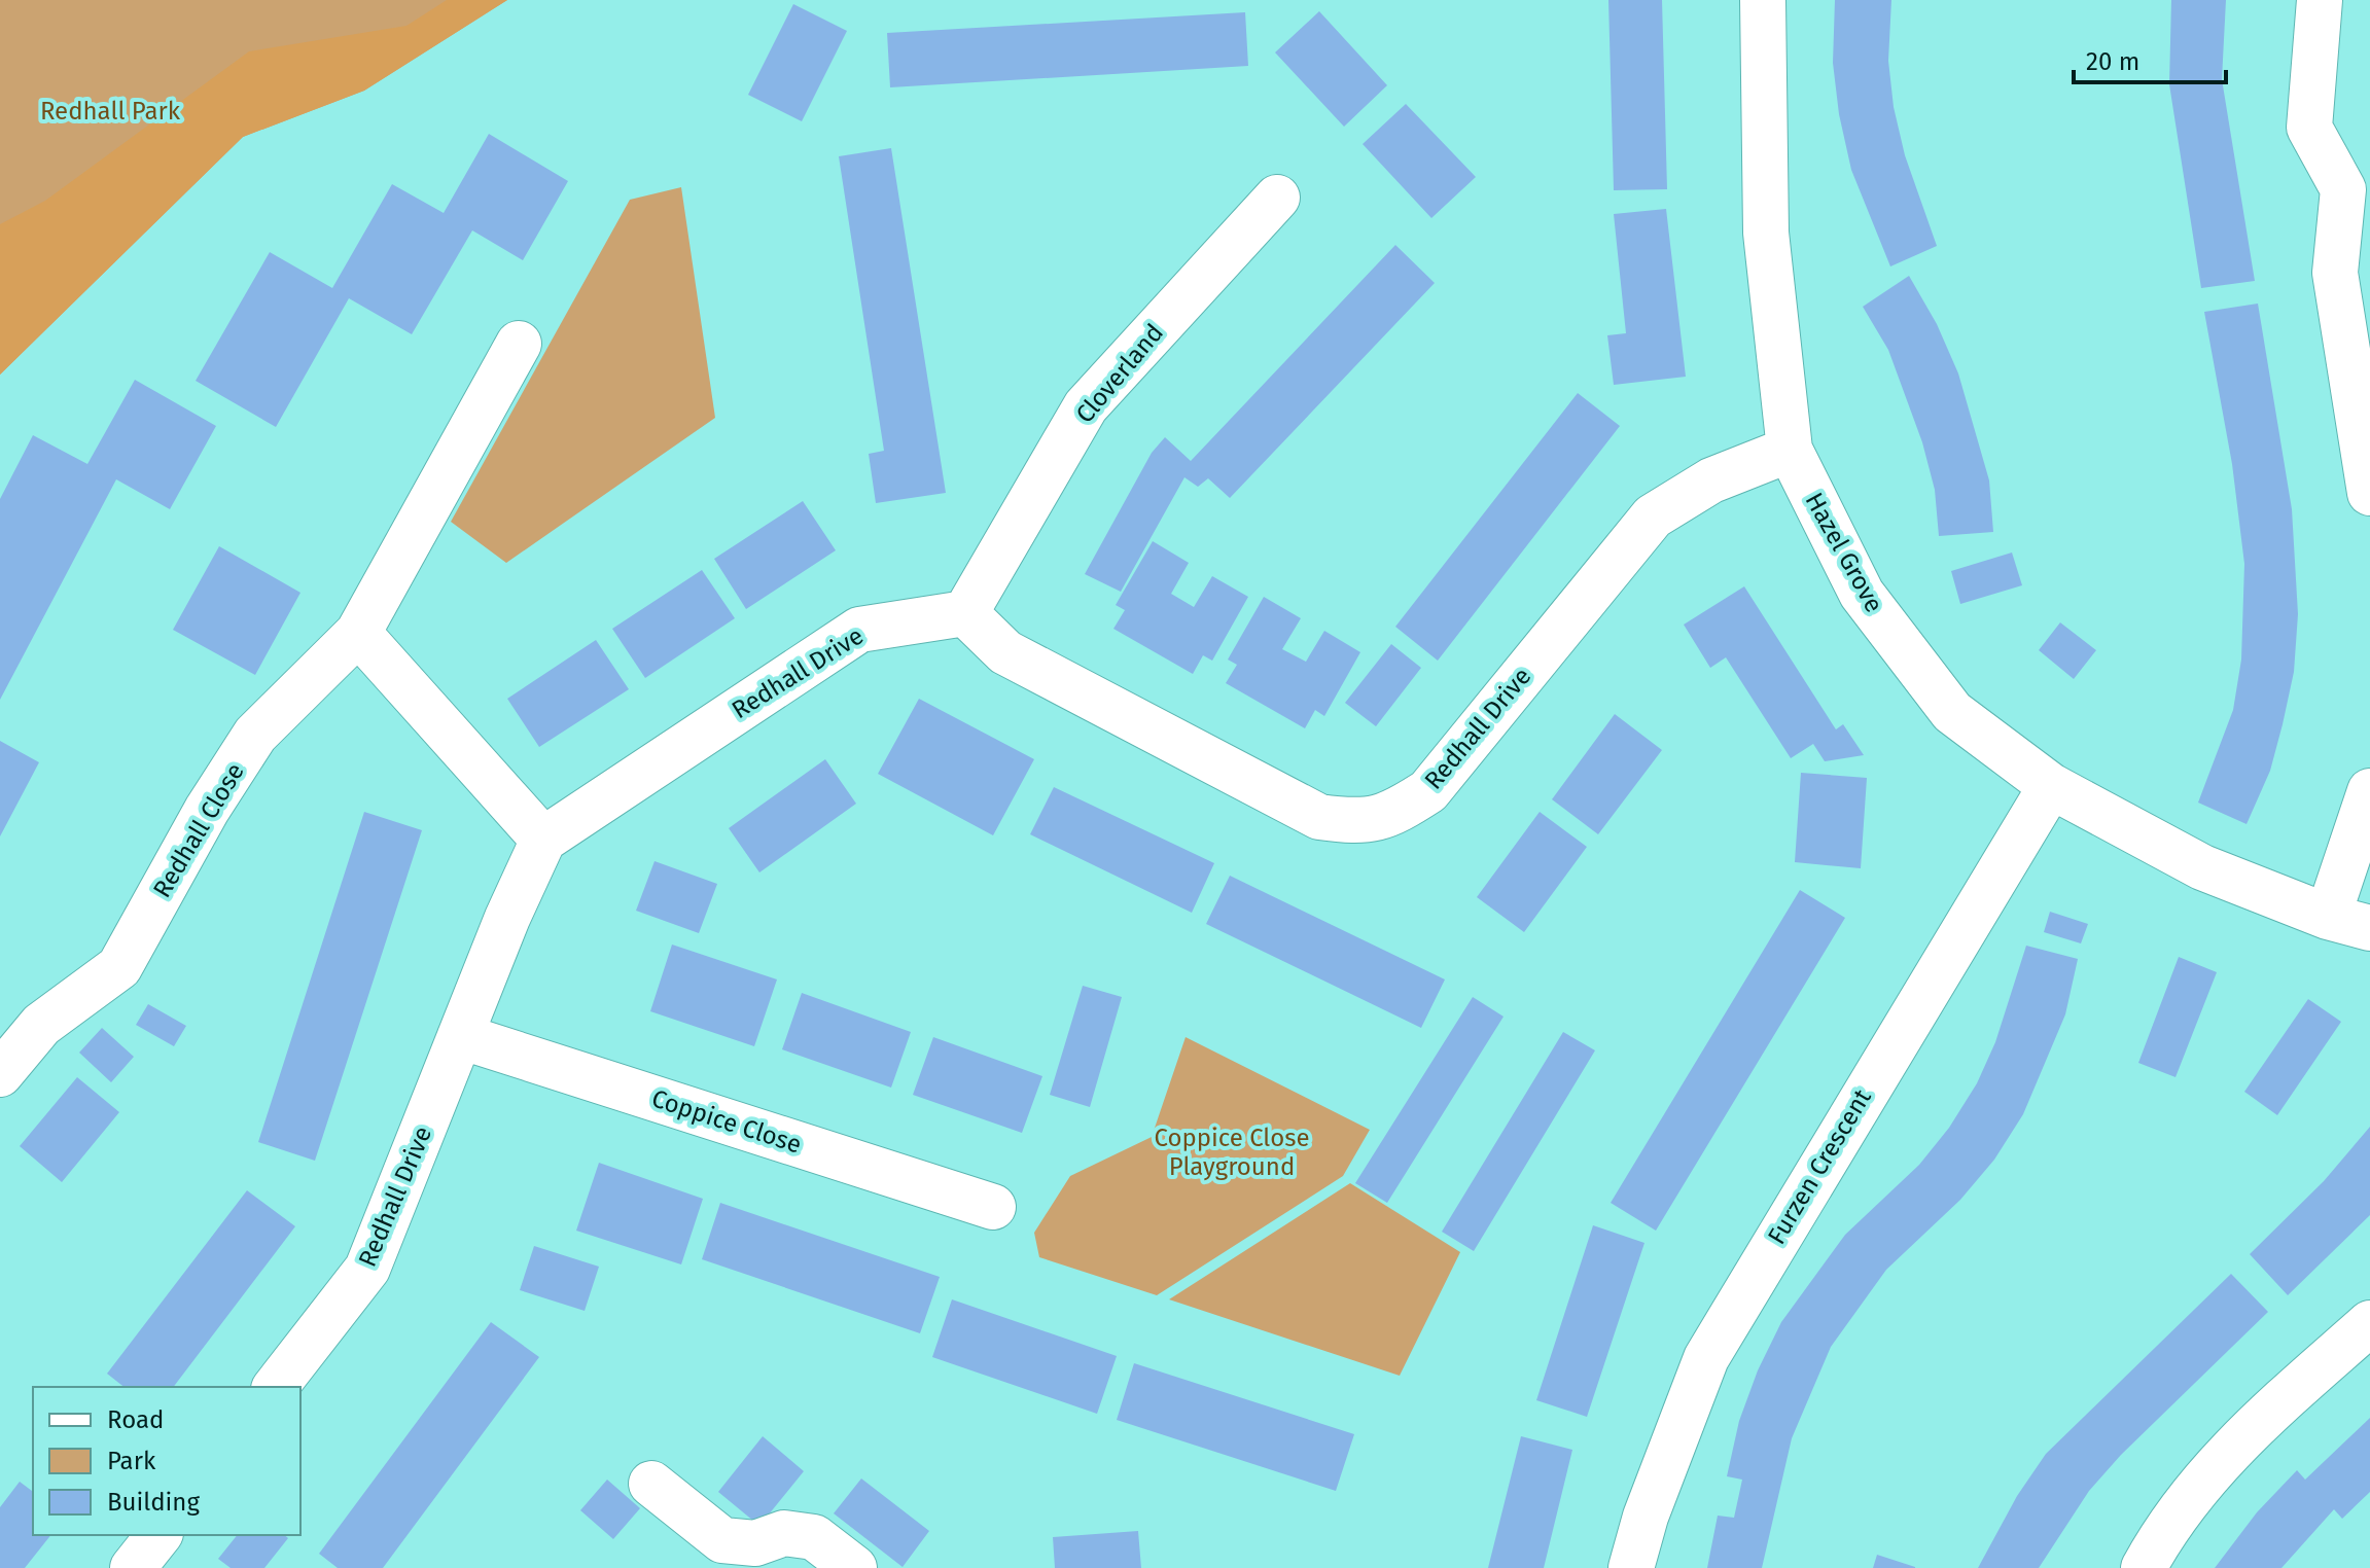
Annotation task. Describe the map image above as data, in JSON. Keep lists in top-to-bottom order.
{
  "streets": {
    "street": [
      "Cloverland",
      "Hazel Grove",
      "Redhall Drive",
      "Redhall Close",
      "Coppice Close",
      "Furzen Crescent"
    ]
  },
  "crossings": [
    ["Cloverland", "Redhall Drive"],
    ["Hazel Grove", "Redhall Drive"],
    ["Hazel Grove", "Furzen Crescent"],
    ["Redhall Drive", "Coppice Close"]
  ],
  "parks": ["Redhall Park", "Coppice Close Playground"],
  "legend": ["Road", "Park", "Building"],
  "scale_bar": "20 m"
}
